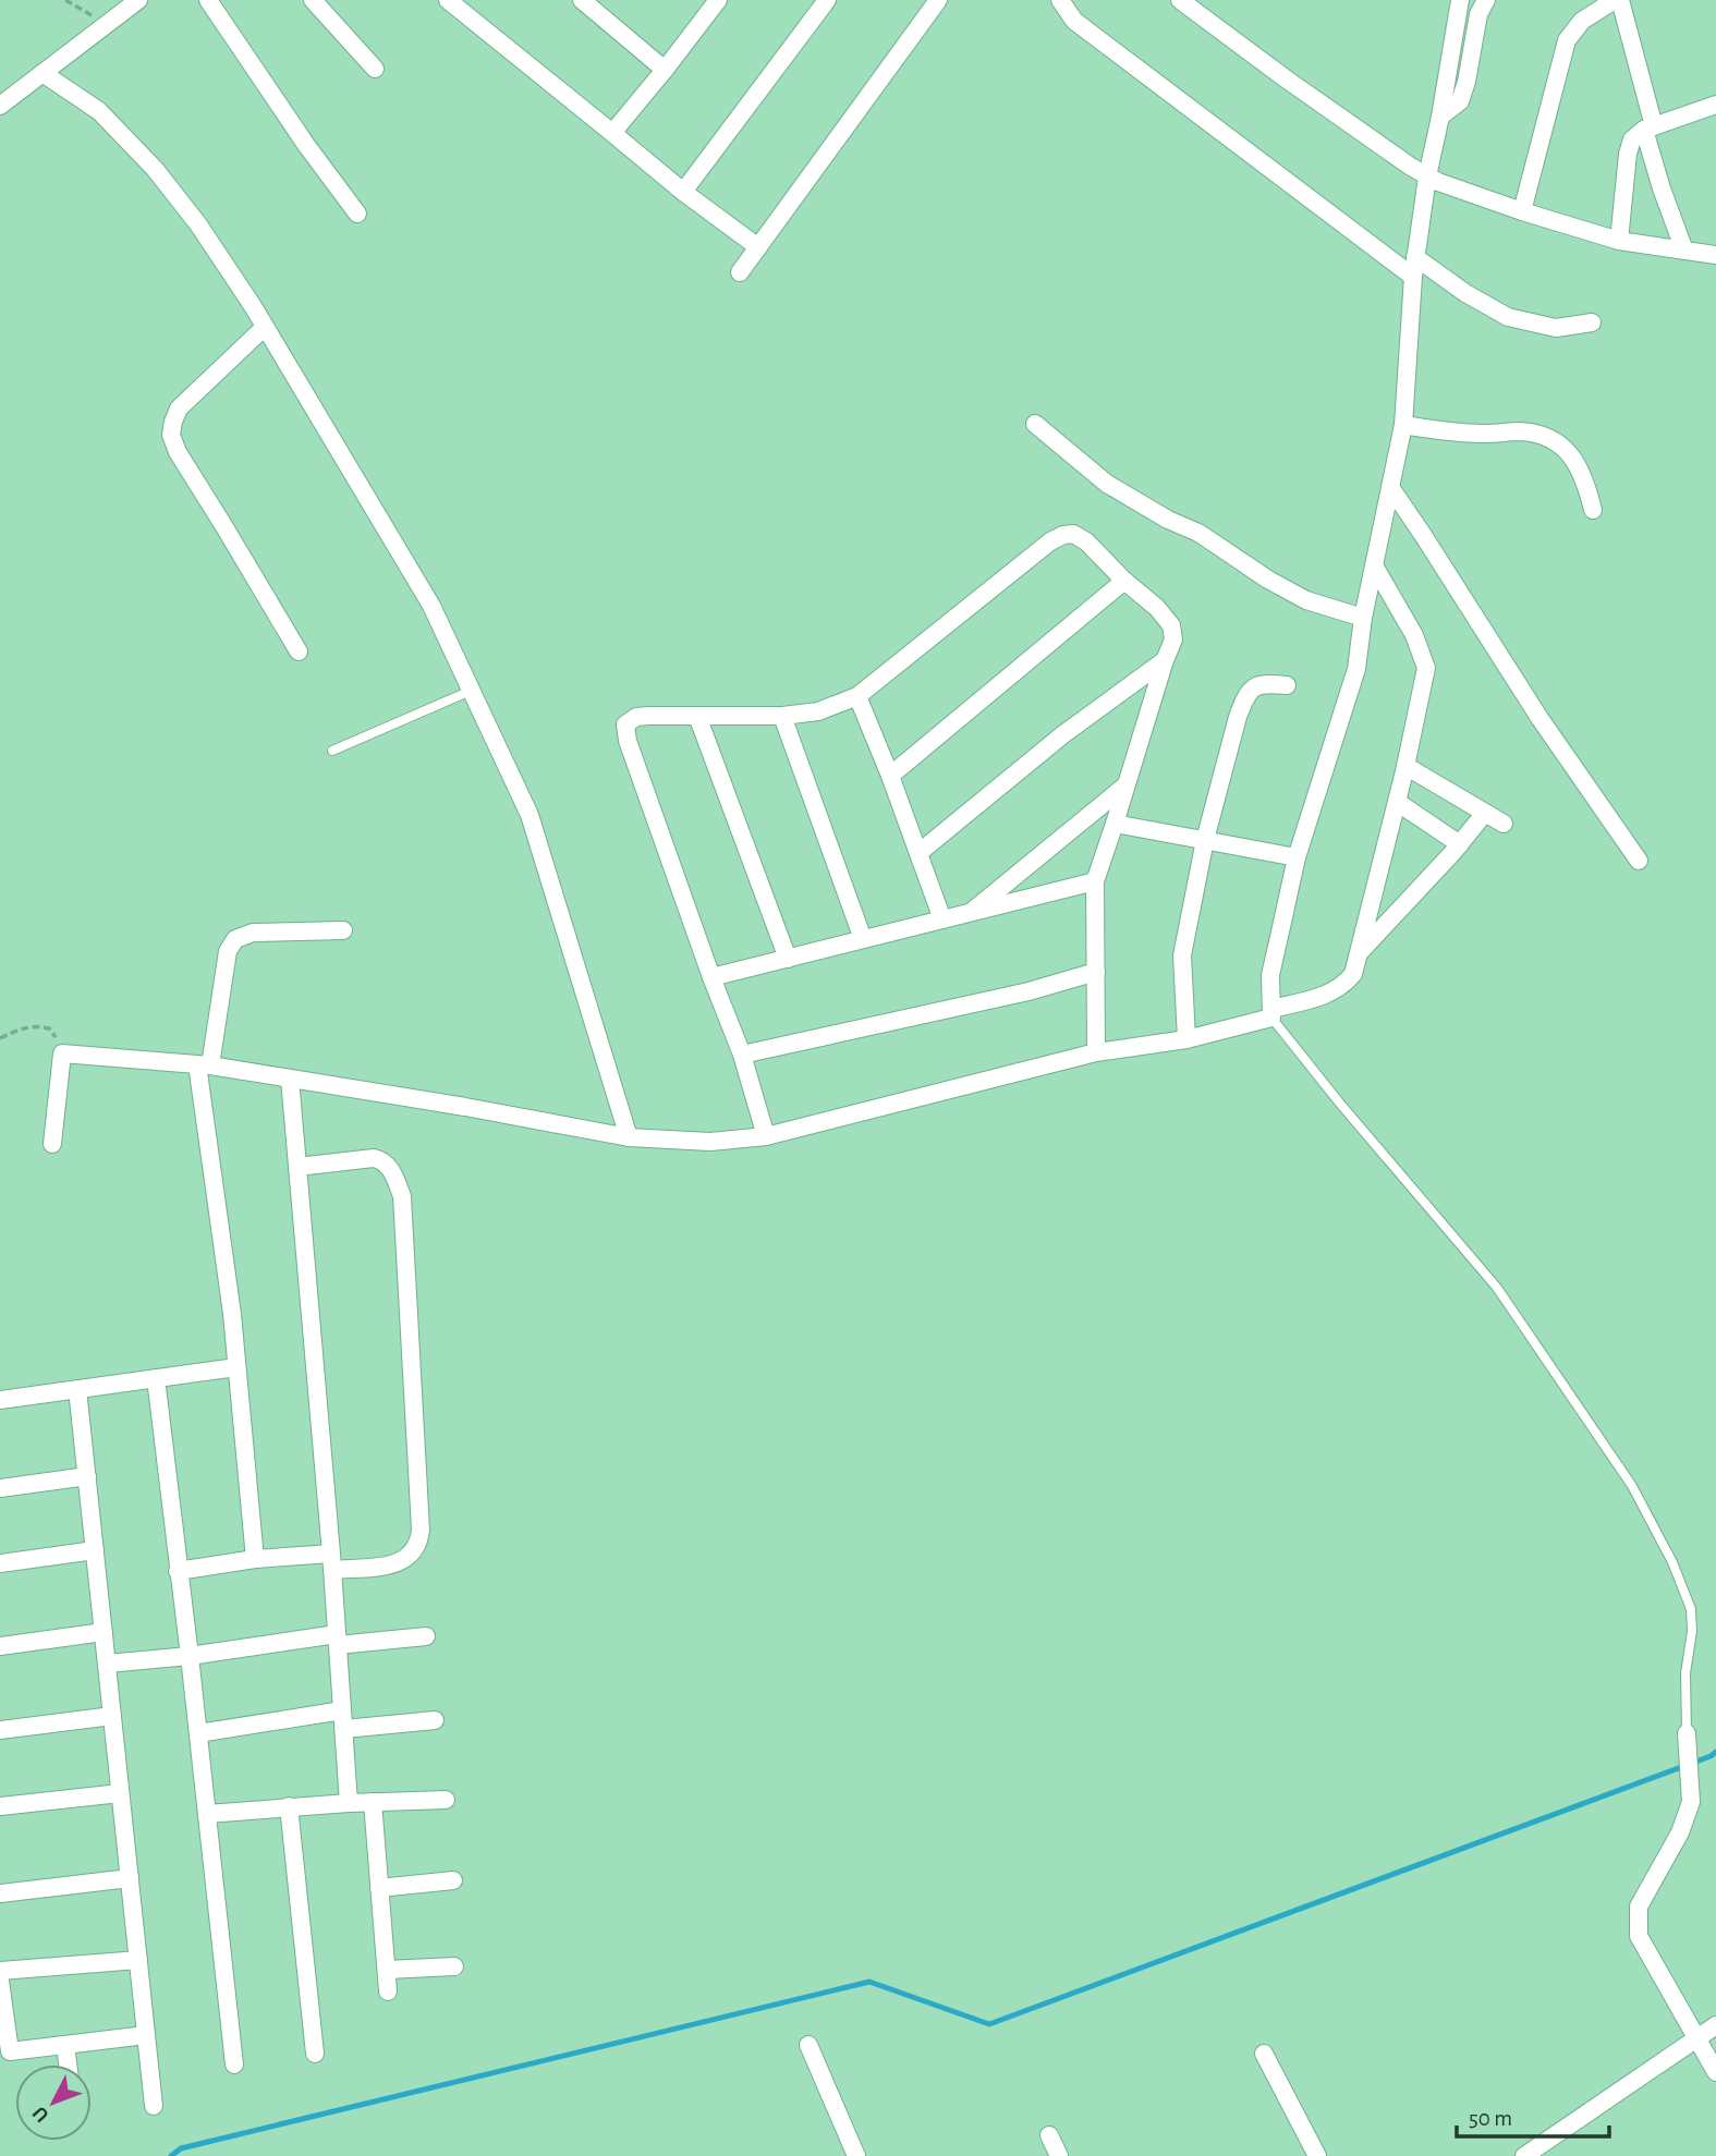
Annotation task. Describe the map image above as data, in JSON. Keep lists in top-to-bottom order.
{
  "scale_bar": "50 m",
  "north": "bottom left"
}
